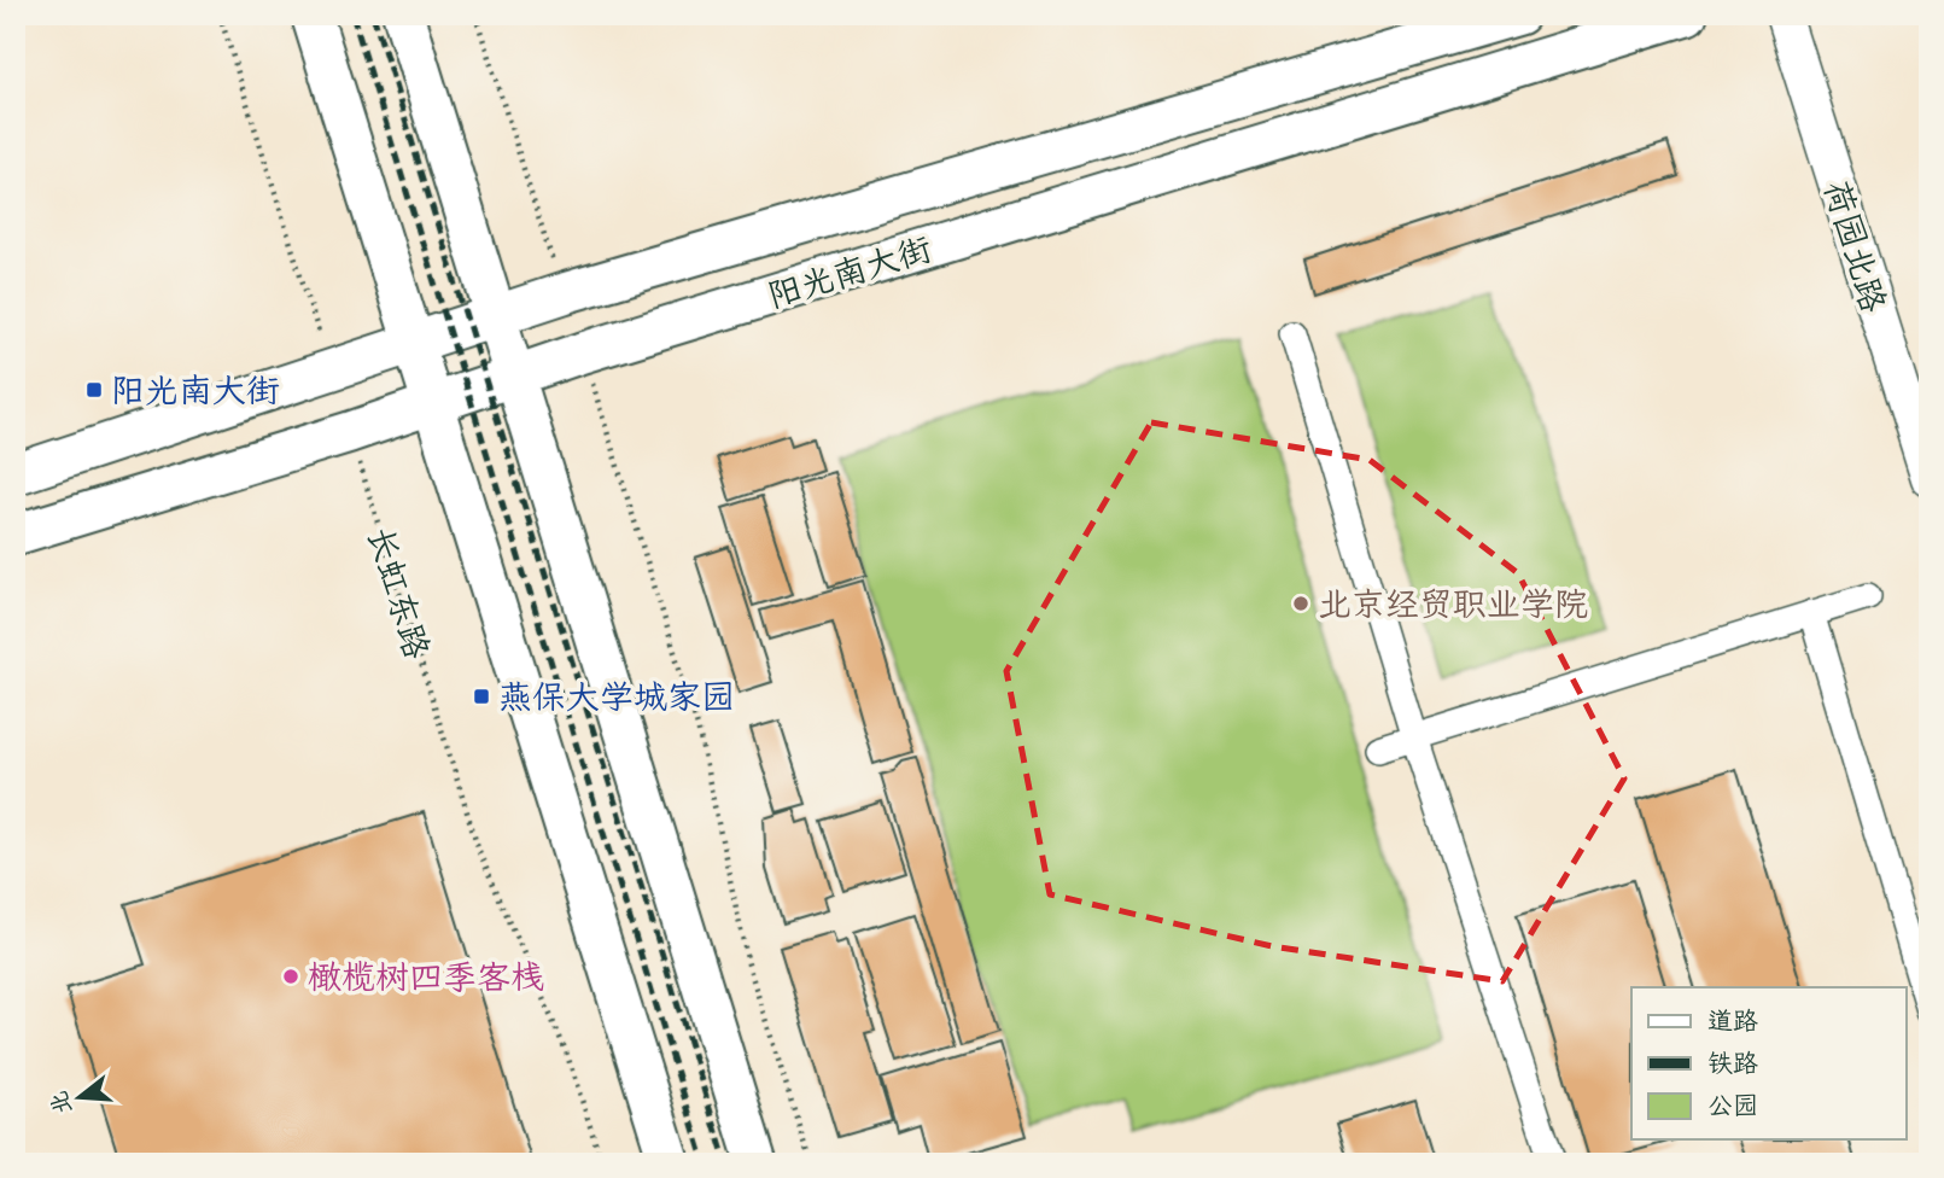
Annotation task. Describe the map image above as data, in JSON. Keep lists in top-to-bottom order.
{
  "streets": {
    "main road": ["阳光南大街"],
    "street": ["荷园北路"],
    "path": ["长虹东路"]
  },
  "crossings": [
    ["阳光南大街", "长虹东路"]
  ],
  "places": {
    "transit": ["阳光南大街", "燕保大学城家园"],
    "other": ["北京经贸职业学院", "橄榄树四季客栈"]
  },
  "legend": ["道路", "铁路", "公园"],
  "north": "left"
}
